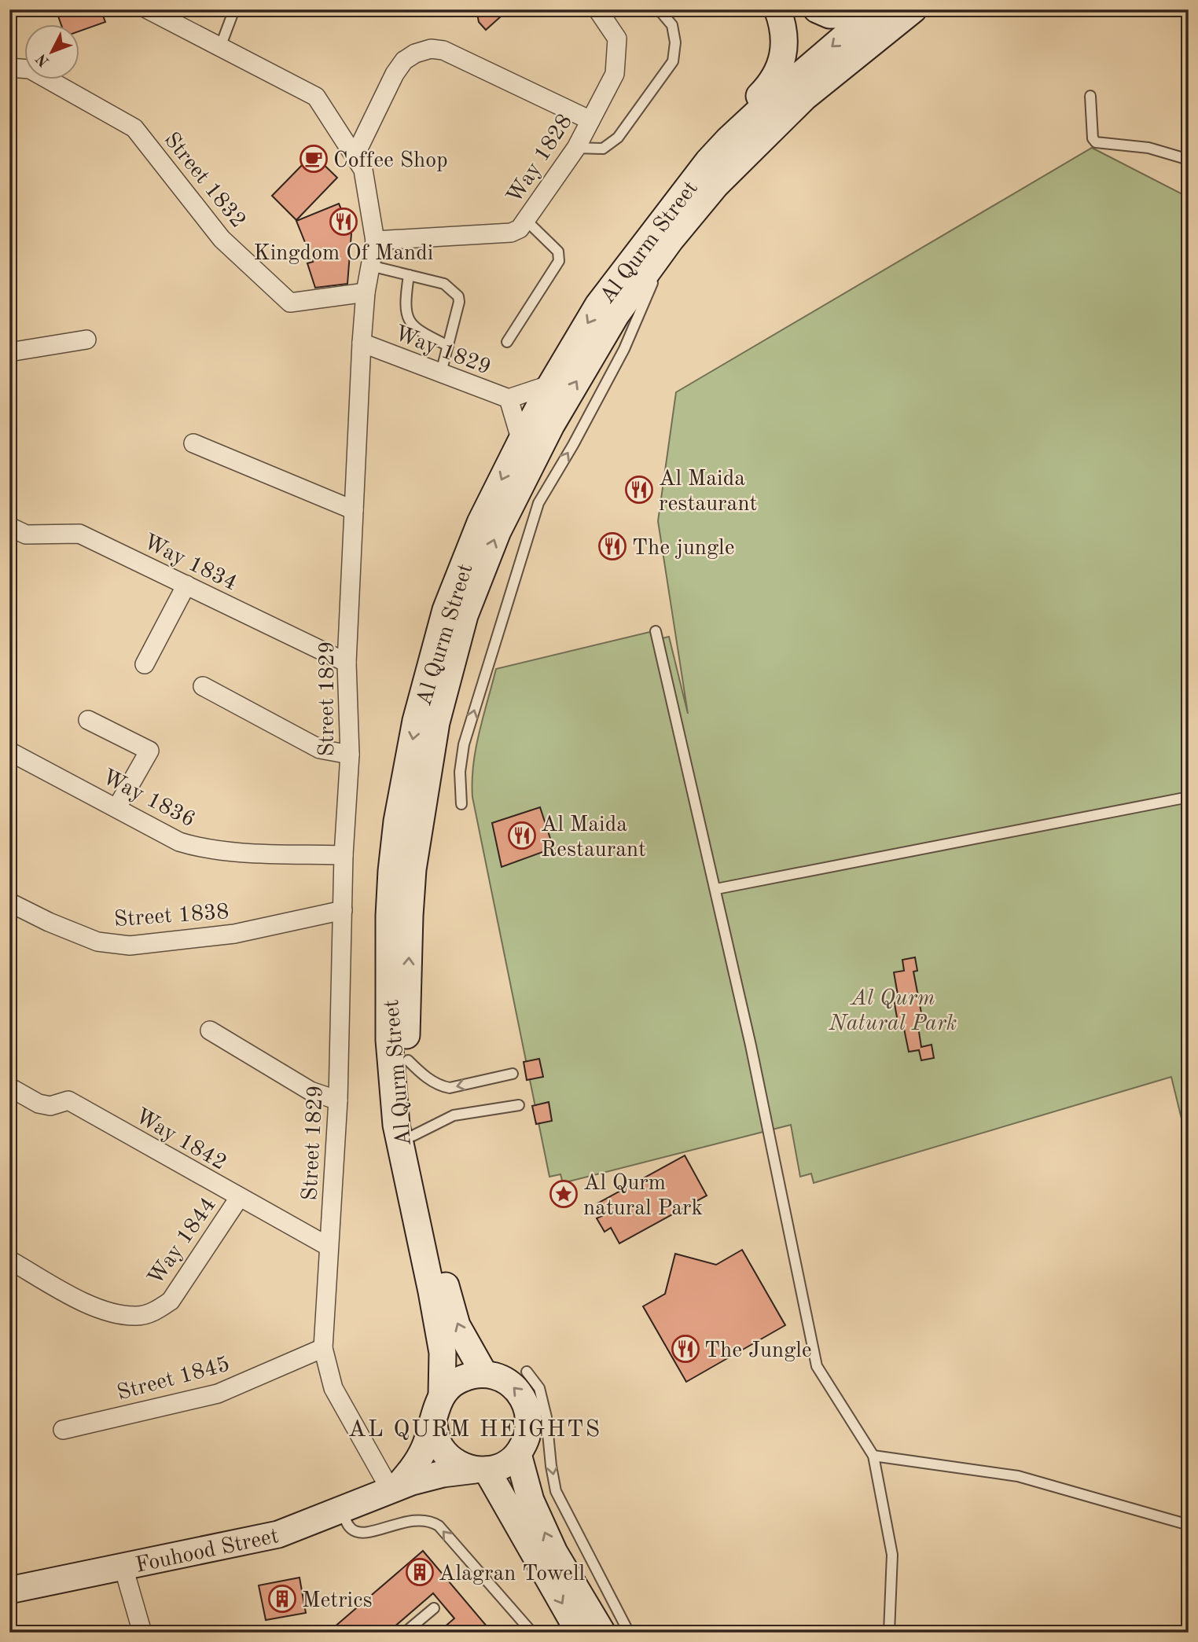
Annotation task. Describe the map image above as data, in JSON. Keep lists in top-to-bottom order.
{
  "streets": {
    "main road": ["Al Qurm Street", "Fouhood Street"],
    "street": [
      "Way 1828",
      "Street 1832",
      "Way 1829",
      "Way 1834",
      "Street 1829",
      "Way 1836",
      "Street 1838",
      "Way 1842",
      "Way 1844",
      "Street 1845"
    ]
  },
  "crossings": [
    ["Way 1828", "Street 1829"],
    ["Street 1832", "Street 1829"],
    ["Al Qurm Street", "Way 1829"],
    ["Al Qurm Street", "Fouhood Street"],
    ["Way 1829", "Street 1829"],
    ["Way 1834", "Street 1829"],
    ["Street 1829", "Way 1836"],
    ["Street 1829", "Street 1838"],
    ["Street 1829", "Way 1842"],
    ["Street 1829", "Street 1845"],
    ["Street 1829", "Fouhood Street"],
    ["Way 1842", "Way 1844"]
  ],
  "districts": ["AL QURM HEIGHTS"],
  "parks": ["Al Qurm Natural Park"],
  "places": {
    "cafe": ["Coffee Shop"],
    "restaurant": [
      "Kingdom Of Mandi",
      "Al Maida restaurant",
      "The jungle",
      "Al Maida Restaurant",
      "The Jungle"
    ],
    "place": ["Al Qurm natural Park"],
    "building": ["Alagran Towell", "Metrics"]
  },
  "north": "bottom left"
}
